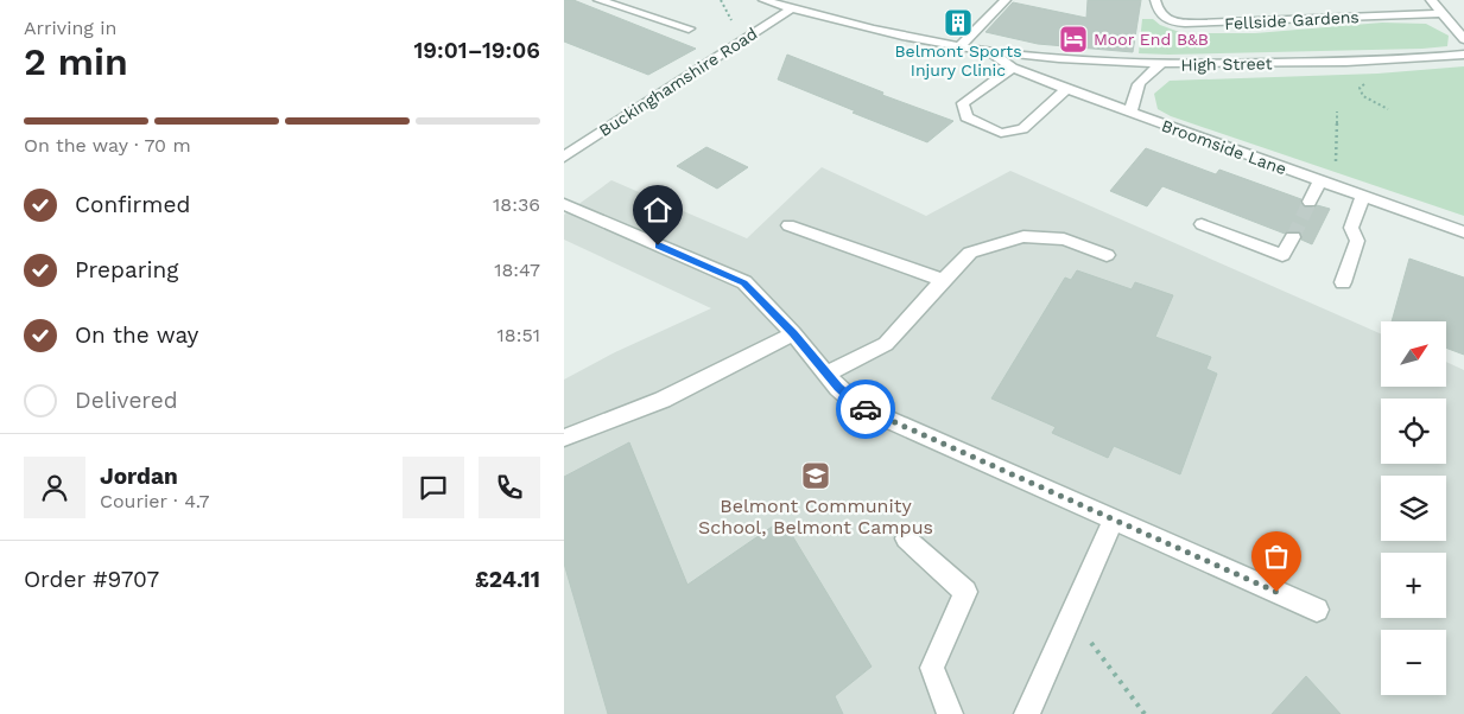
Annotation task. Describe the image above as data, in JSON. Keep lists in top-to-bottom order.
{
  "streets": {
    "street": [
      "Fellside Gardens",
      "High Street",
      "Buckinghamshire Road",
      "Broomside Lane"
    ]
  },
  "crossings": [
    ["High Street", "Buckinghamshire Road"],
    ["High Street", "Broomside Lane"]
  ],
  "places": {
    "building": ["Belmont Sports Injury Clinic"],
    "hotel": ["Moor End B&B"],
    "school or university": ["Belmont Community School, Belmont Campus"]
  },
  "north": "top right",
  "page": {
    "heading": ["2 min", "Arriving in", "19:01–19:06"],
    "panel": [
      "Jordan",
      "Courier · 4.7",
      "Order #9707",
      "£24.11"
    ],
    "bar": "On the way · 70 m",
    "list": [
      ["Confirmed", "18:36"],
      ["Preparing", "18:47"],
      ["On the way", "18:51"],
      "Delivered"
    ],
    "map_buttons": ["+", "−"]
  }
}
